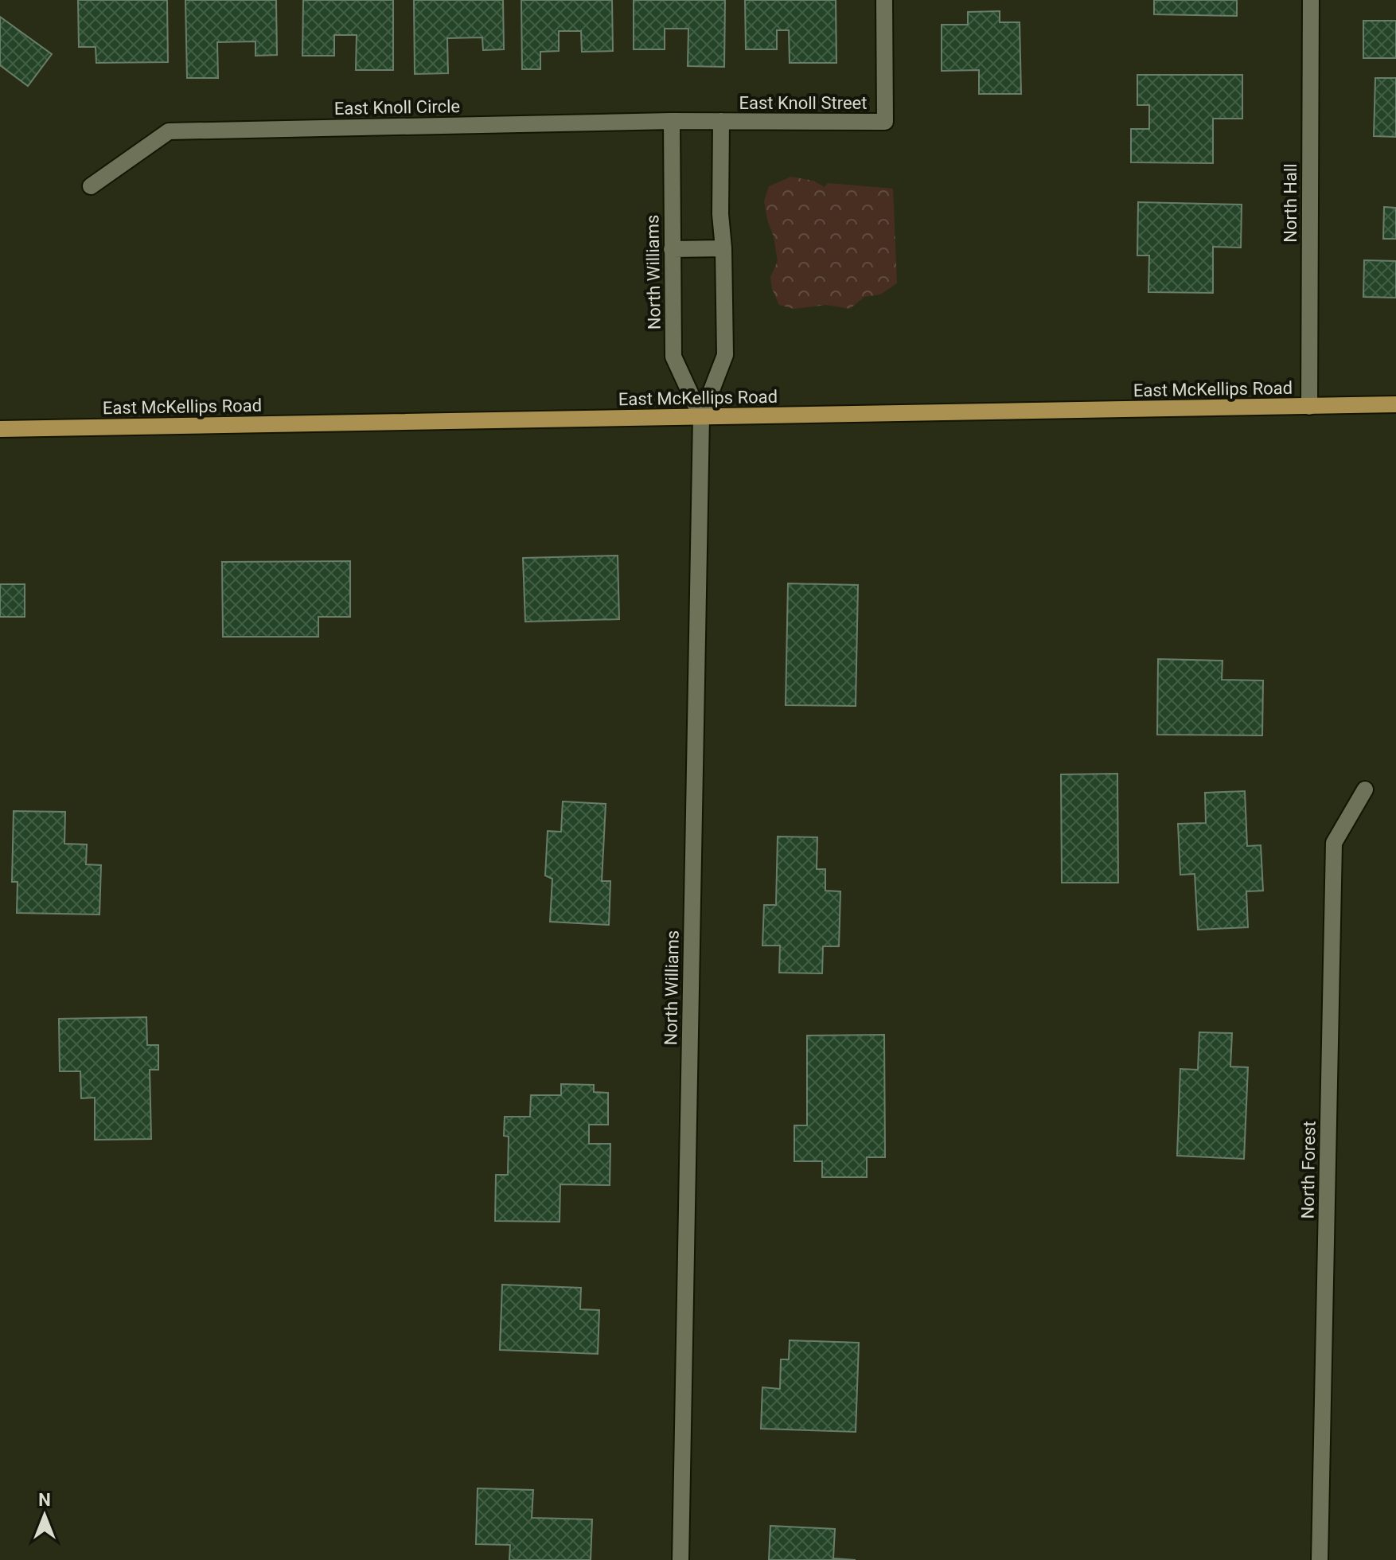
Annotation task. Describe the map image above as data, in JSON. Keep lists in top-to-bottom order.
{
  "streets": {
    "main road": ["East McKellips Road"],
    "street": [
      "East Knoll Street",
      "East Knoll Circle",
      "North Hall",
      "North Williams",
      "North Forest"
    ]
  },
  "crossings": [
    ["East Knoll Street", "East Knoll Circle"],
    ["East Knoll Street", "North Williams"],
    ["East Knoll Circle", "North Williams"],
    ["North Hall", "East McKellips Road"],
    ["North Williams", "East McKellips Road"]
  ],
  "north": "top"
}
